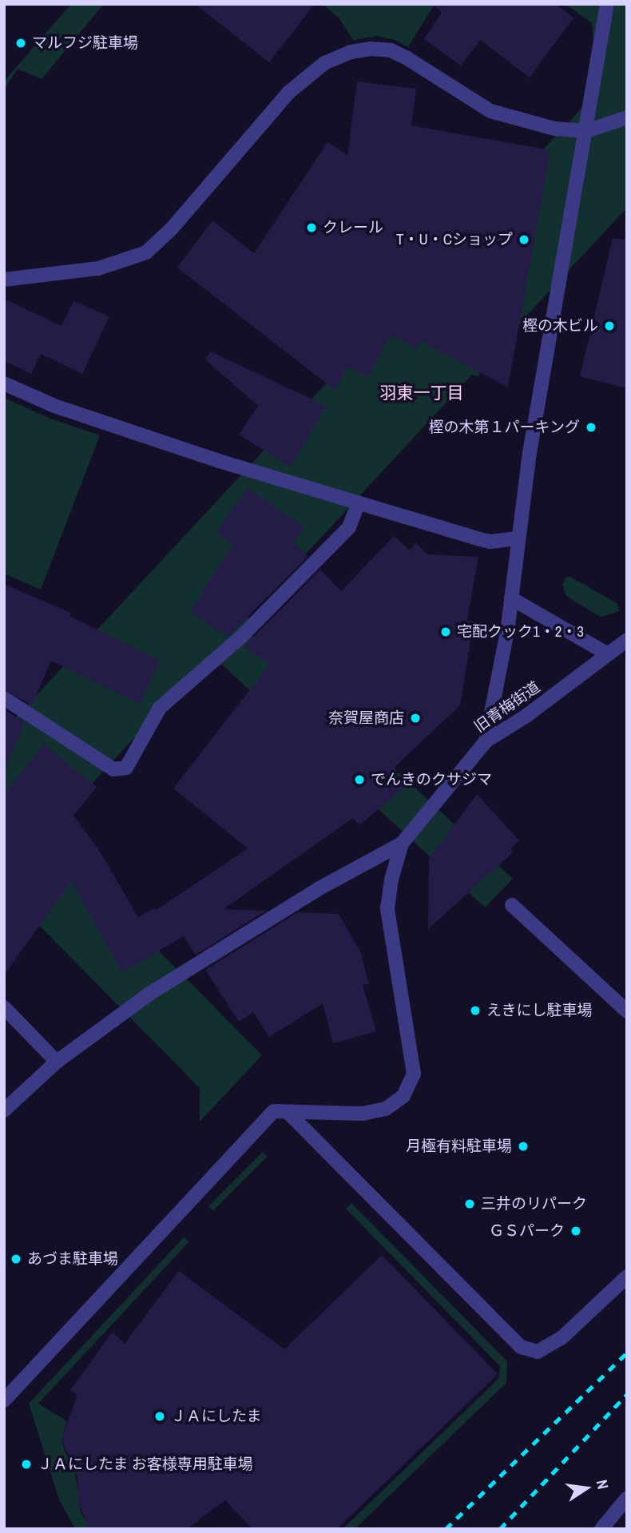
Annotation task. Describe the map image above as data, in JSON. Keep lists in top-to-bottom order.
{
  "streets": {
    "street": ["旧青梅街道"]
  },
  "districts": ["羽東一丁目"],
  "places": [
    "マルフジ駐車場",
    "クレール",
    "T・U・Cショップ",
    "樫の木ビル",
    "樫の木第１パーキング",
    "宅配クック1・2・3",
    "奈賀屋商店",
    "でんきのクサジマ",
    "えきにし駐車場",
    "月極有料駐車場",
    "三井のリパーク",
    "ＧＳパーク",
    "あづま駐車場",
    "ＪＡにしたま",
    "ＪＡにしたま お客様専用駐車場"
  ],
  "north": "right"
}
